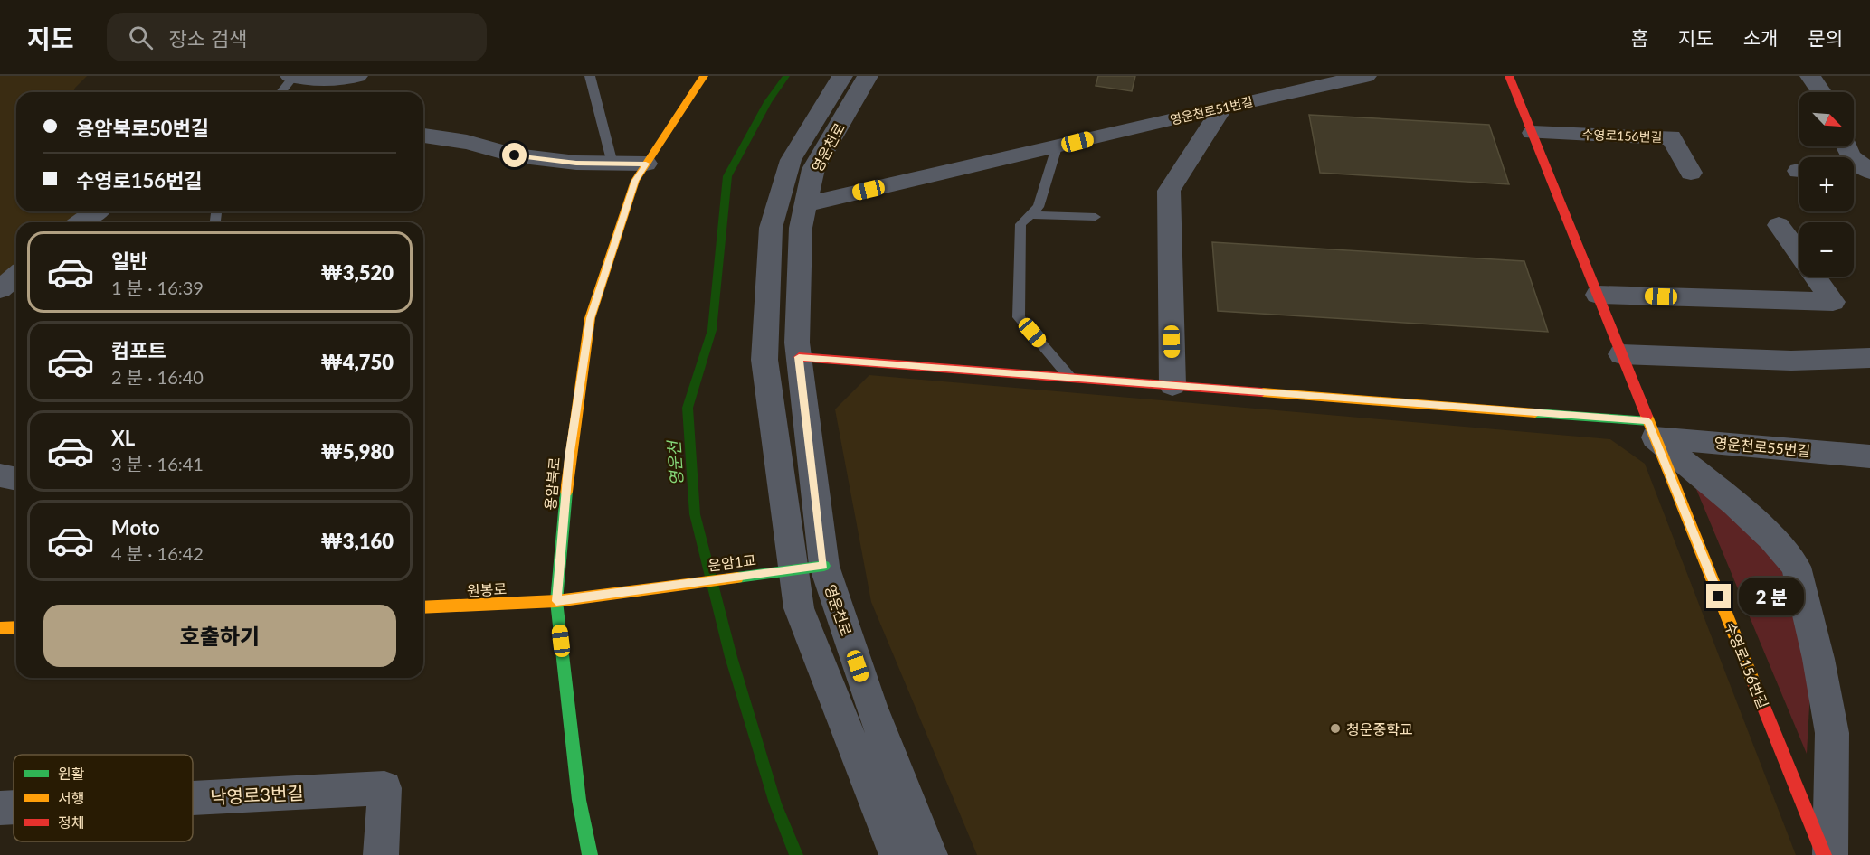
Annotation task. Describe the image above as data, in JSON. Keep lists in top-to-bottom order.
{
  "streets": {
    "street": [
      "영운천로51번길",
      "수영로156번길",
      "영운천로",
      "영운천로55번길",
      "용암북로",
      "운암1교",
      "원봉로",
      "낙영로3번길"
    ]
  },
  "crossings": [
    ["영운천로51번길", "영운천로"],
    ["수영로156번길", "영운천로55번길"],
    ["영운천로", "영운천로55번길"],
    ["영운천로", "운암1교"],
    ["용암북로", "운암1교"],
    ["용암북로", "원봉로"],
    ["운암1교", "원봉로"]
  ],
  "water": ["영운천"],
  "places": ["청운중학교"],
  "legend": ["원활", "서행", "정체"],
  "north": "bottom right",
  "page": {
    "header": "지도",
    "search": "장소 검색",
    "nav": [
      "홈",
      "지도",
      "소개",
      "문의"
    ],
    "map_buttons": ["+", "−"],
    "banner": ["용암북로50번길", "수영로156번길"],
    "list": [
      {
        "name": "일반",
        "note": "1 분 · 16:39",
        "value": "₩3,520"
      },
      {
        "name": "컴포트",
        "note": "2 분 · 16:40",
        "value": "₩4,750"
      },
      {
        "name": "XL",
        "note": "3 분 · 16:41",
        "value": "₩5,980"
      },
      {
        "name": "Moto",
        "note": "4 분 · 16:42",
        "value": "₩3,160"
      }
    ],
    "bubble": "2 분",
    "buttons": "호출하기"
  }
}
